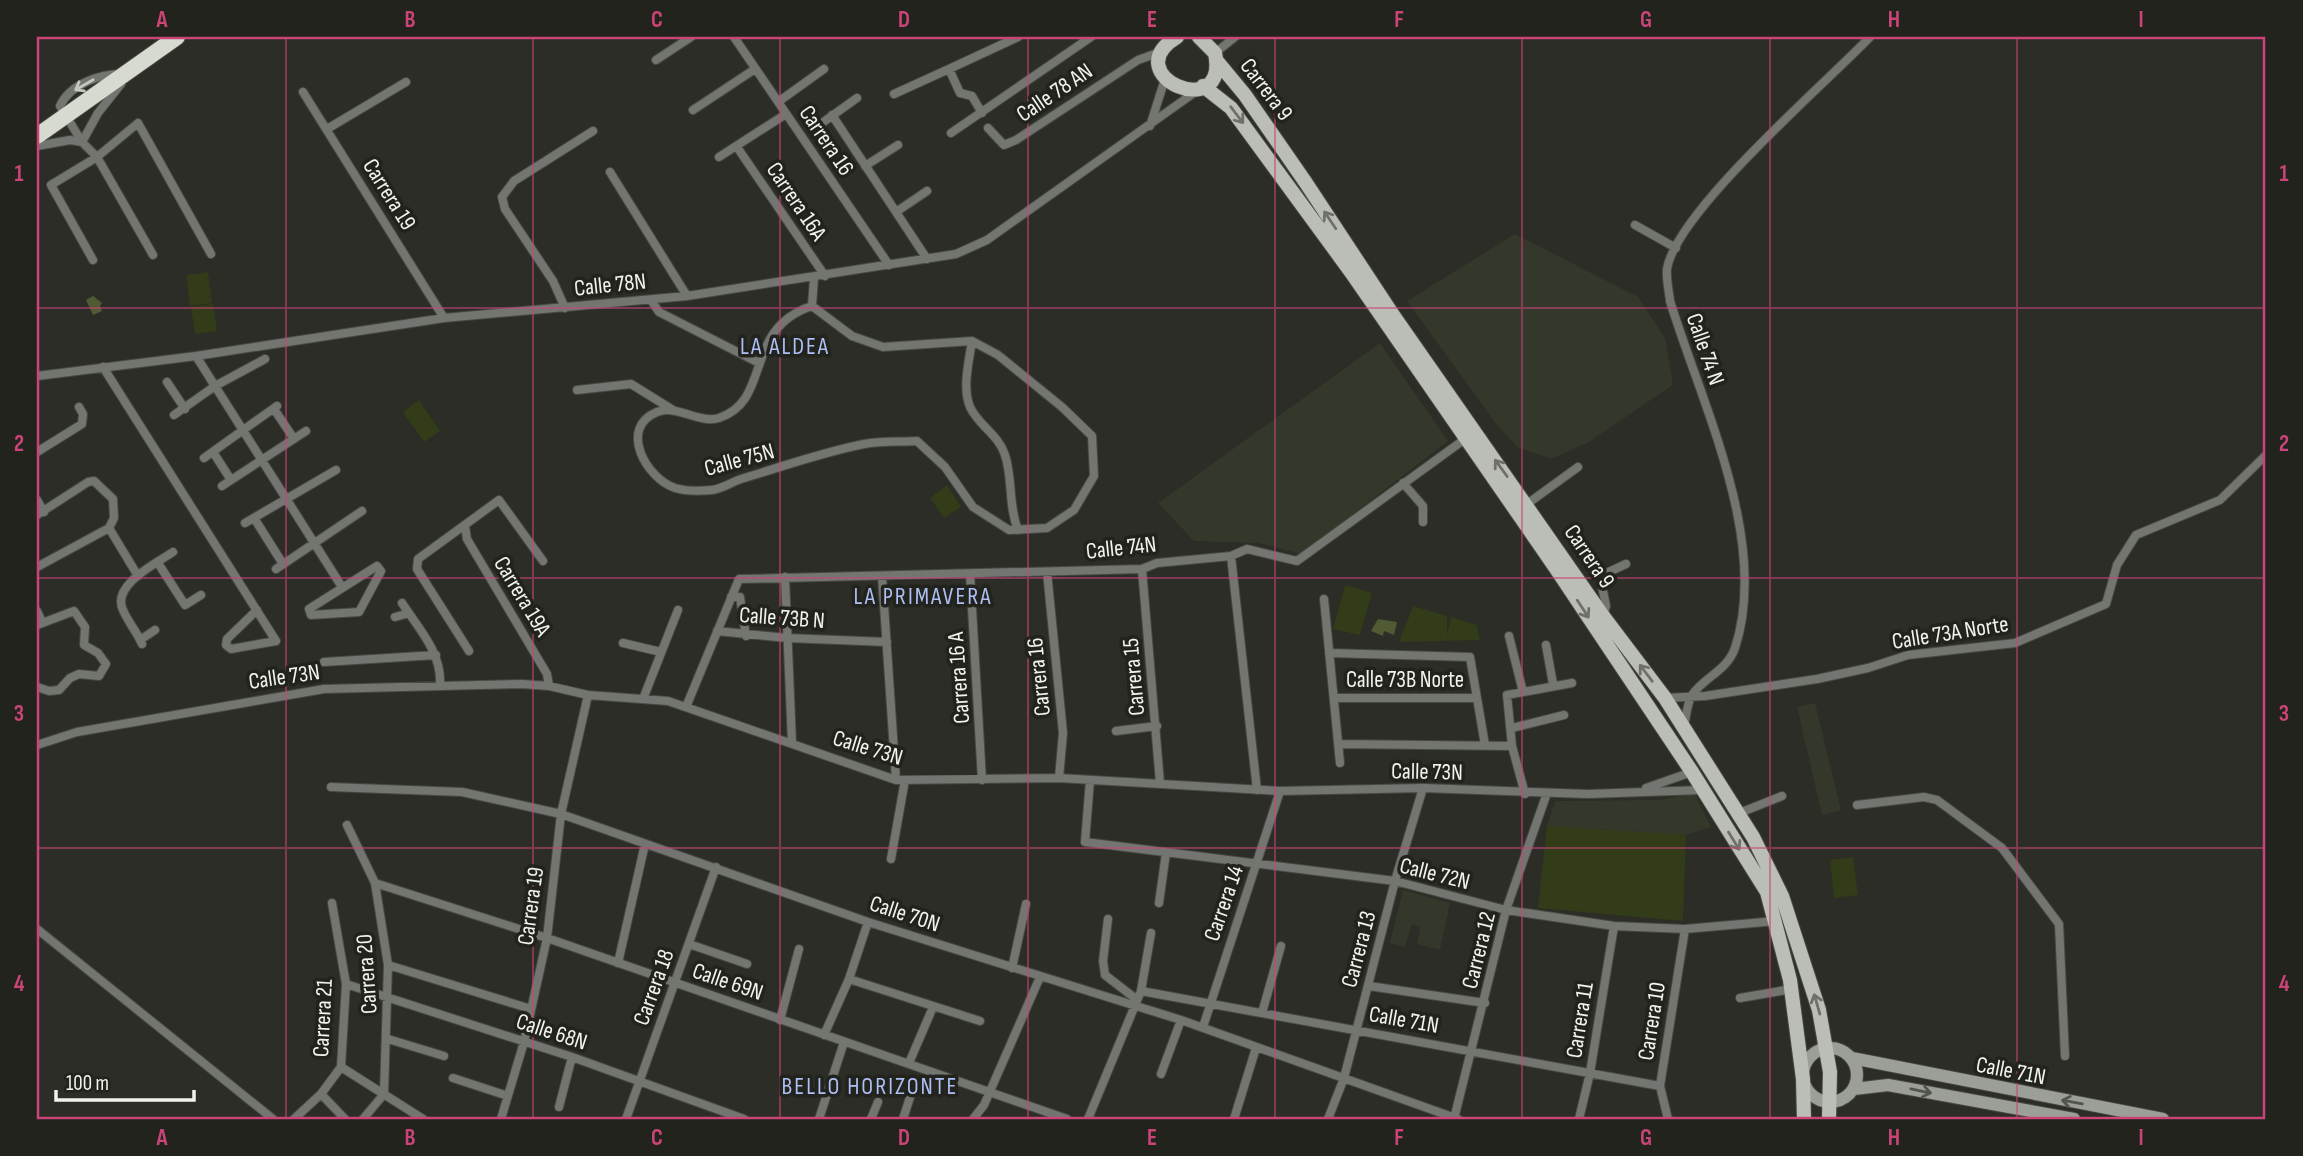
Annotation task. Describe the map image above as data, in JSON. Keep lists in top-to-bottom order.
{
  "streets": {
    "main road": ["Carrera 9"],
    "street": [
      "Calle 78 AN",
      "Carrera 16",
      "Carrera 19",
      "Carrera 16A",
      "Calle 78N",
      "Calle 74 N",
      "Calle 75N",
      "Calle 74N",
      "Carrera 19A",
      "Calle 73B N",
      "Calle 73A Norte",
      "Calle 73N",
      "Carrera 15",
      "Carrera 16 A",
      "Calle 73B Norte",
      "Calle 72N",
      "Carrera 14",
      "Calle 70N",
      "Carrera 13",
      "Carrera 12",
      "Carrera 20",
      "Calle 69N",
      "Carrera 18",
      "Carrera 21",
      "Calle 71N",
      "Carrera 11",
      "Carrera 10",
      "Calle 68N"
    ]
  },
  "crossings": [
    ["Carrera 9", "Calle 78N"],
    ["Carrera 9", "Calle 74N"],
    ["Carrera 9", "Calle 73N"],
    ["Carrera 9", "Calle 72N"],
    ["Carrera 9", "Calle 71N"],
    ["Carrera 16", "Calle 78N"],
    ["Carrera 16", "Calle 74N"],
    ["Carrera 16", "Calle 73N"],
    ["Carrera 19", "Calle 78N"],
    ["Carrera 19", "Calle 73N"],
    ["Carrera 19", "Calle 70N"],
    ["Carrera 19", "Calle 69N"],
    ["Carrera 19", "Calle 68N"],
    ["Carrera 16A", "Calle 78N"],
    ["Calle 74 N", "Calle 73A Norte"],
    ["Calle 74N", "Carrera 15"],
    ["Calle 74N", "Carrera 16 A"],
    ["Carrera 19A", "Calle 73N"],
    ["Calle 73N", "Carrera 15"],
    ["Calle 73N", "Carrera 16 A"],
    ["Calle 73N", "Calle 72N"],
    ["Calle 73N", "Carrera 14"],
    ["Calle 73N", "Carrera 13"],
    ["Calle 73N", "Carrera 12"],
    ["Calle 72N", "Carrera 14"],
    ["Calle 72N", "Carrera 13"],
    ["Calle 72N", "Carrera 12"],
    ["Calle 72N", "Carrera 11"],
    ["Calle 72N", "Carrera 10"],
    ["Carrera 14", "Calle 70N"],
    ["Carrera 14", "Calle 71N"],
    ["Calle 70N", "Carrera 13"],
    ["Calle 70N", "Carrera 12"],
    ["Calle 70N", "Carrera 18"],
    ["Calle 70N", "Calle 71N"],
    ["Carrera 13", "Calle 71N"],
    ["Carrera 12", "Calle 71N"],
    ["Carrera 20", "Calle 69N"],
    ["Carrera 20", "Calle 68N"],
    ["Calle 69N", "Carrera 18"],
    ["Carrera 18", "Calle 68N"],
    ["Carrera 21", "Calle 68N"],
    ["Calle 71N", "Carrera 11"],
    ["Calle 71N", "Carrera 10"]
  ],
  "districts": ["LA ALDEA", "LA PRIMAVERA", "BELLO HORIZONTE"],
  "scale_bar": "100 m",
  "grid": {
    "columns": [
      "A",
      "B",
      "C",
      "D",
      "E",
      "F",
      "G",
      "H",
      "I"
    ],
    "rows": [
      "1",
      "2",
      "3",
      "4"
    ]
  }
}
